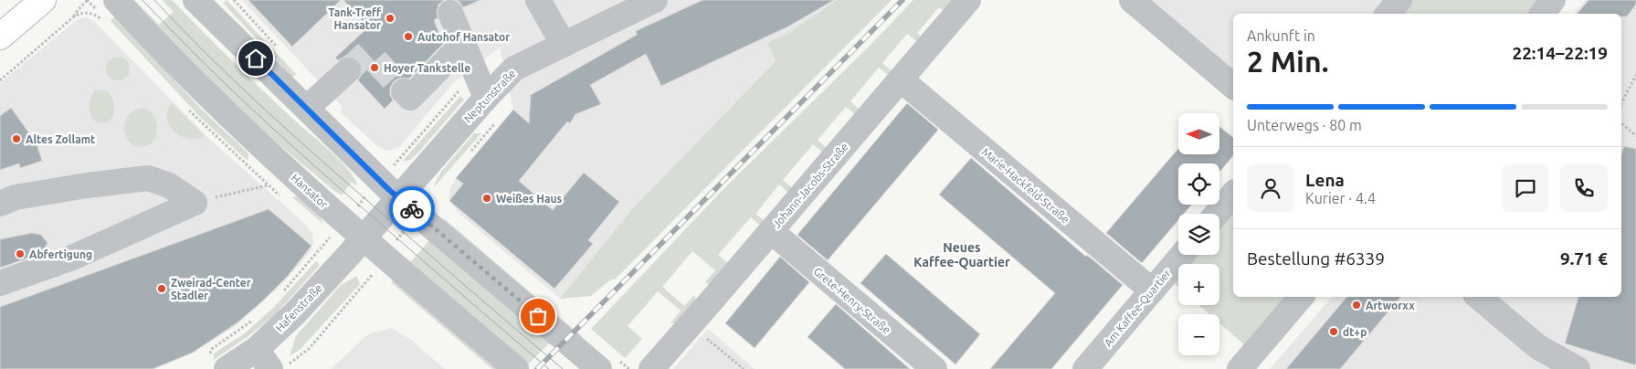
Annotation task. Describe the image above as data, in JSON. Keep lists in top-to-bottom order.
{
  "streets": {
    "street": [
      "Neptunstraße",
      "Johann-Jacobs-Straße",
      "Marie-Hackfeld-Straße",
      "Hansator",
      "Grete-Henry-Straße",
      "Hafenstraße",
      "Am Kaffee-Quartier"
    ]
  },
  "crossings": [
    ["Neptunstraße", "Hansator"],
    ["Neptunstraße", "Hafenstraße"],
    ["Johann-Jacobs-Straße", "Marie-Hackfeld-Straße"],
    ["Johann-Jacobs-Straße", "Grete-Henry-Straße"],
    ["Marie-Hackfeld-Straße", "Am Kaffee-Quartier"],
    ["Hansator", "Hafenstraße"]
  ],
  "districts": ["Neues Kaffee-Quartier"],
  "places": [
    "Tank-Treff Hansator",
    "Autohof Hansator",
    "Hoyer Tankstelle",
    "Altes Zollamt",
    "Weißes Haus",
    "Abfertigung",
    "Zweirad-Center Stadler",
    "Artworxx",
    "dt+p"
  ],
  "north": "left",
  "page": {
    "heading": ["2 Min.", "Ankunft in", "22:14–22:19"],
    "panel": [
      "Lena",
      "Kurier · 4.4",
      "Bestellung #6339",
      "9.71 €"
    ],
    "bar": "Unterwegs · 80 m",
    "map_buttons": ["+", "−"]
  }
}
